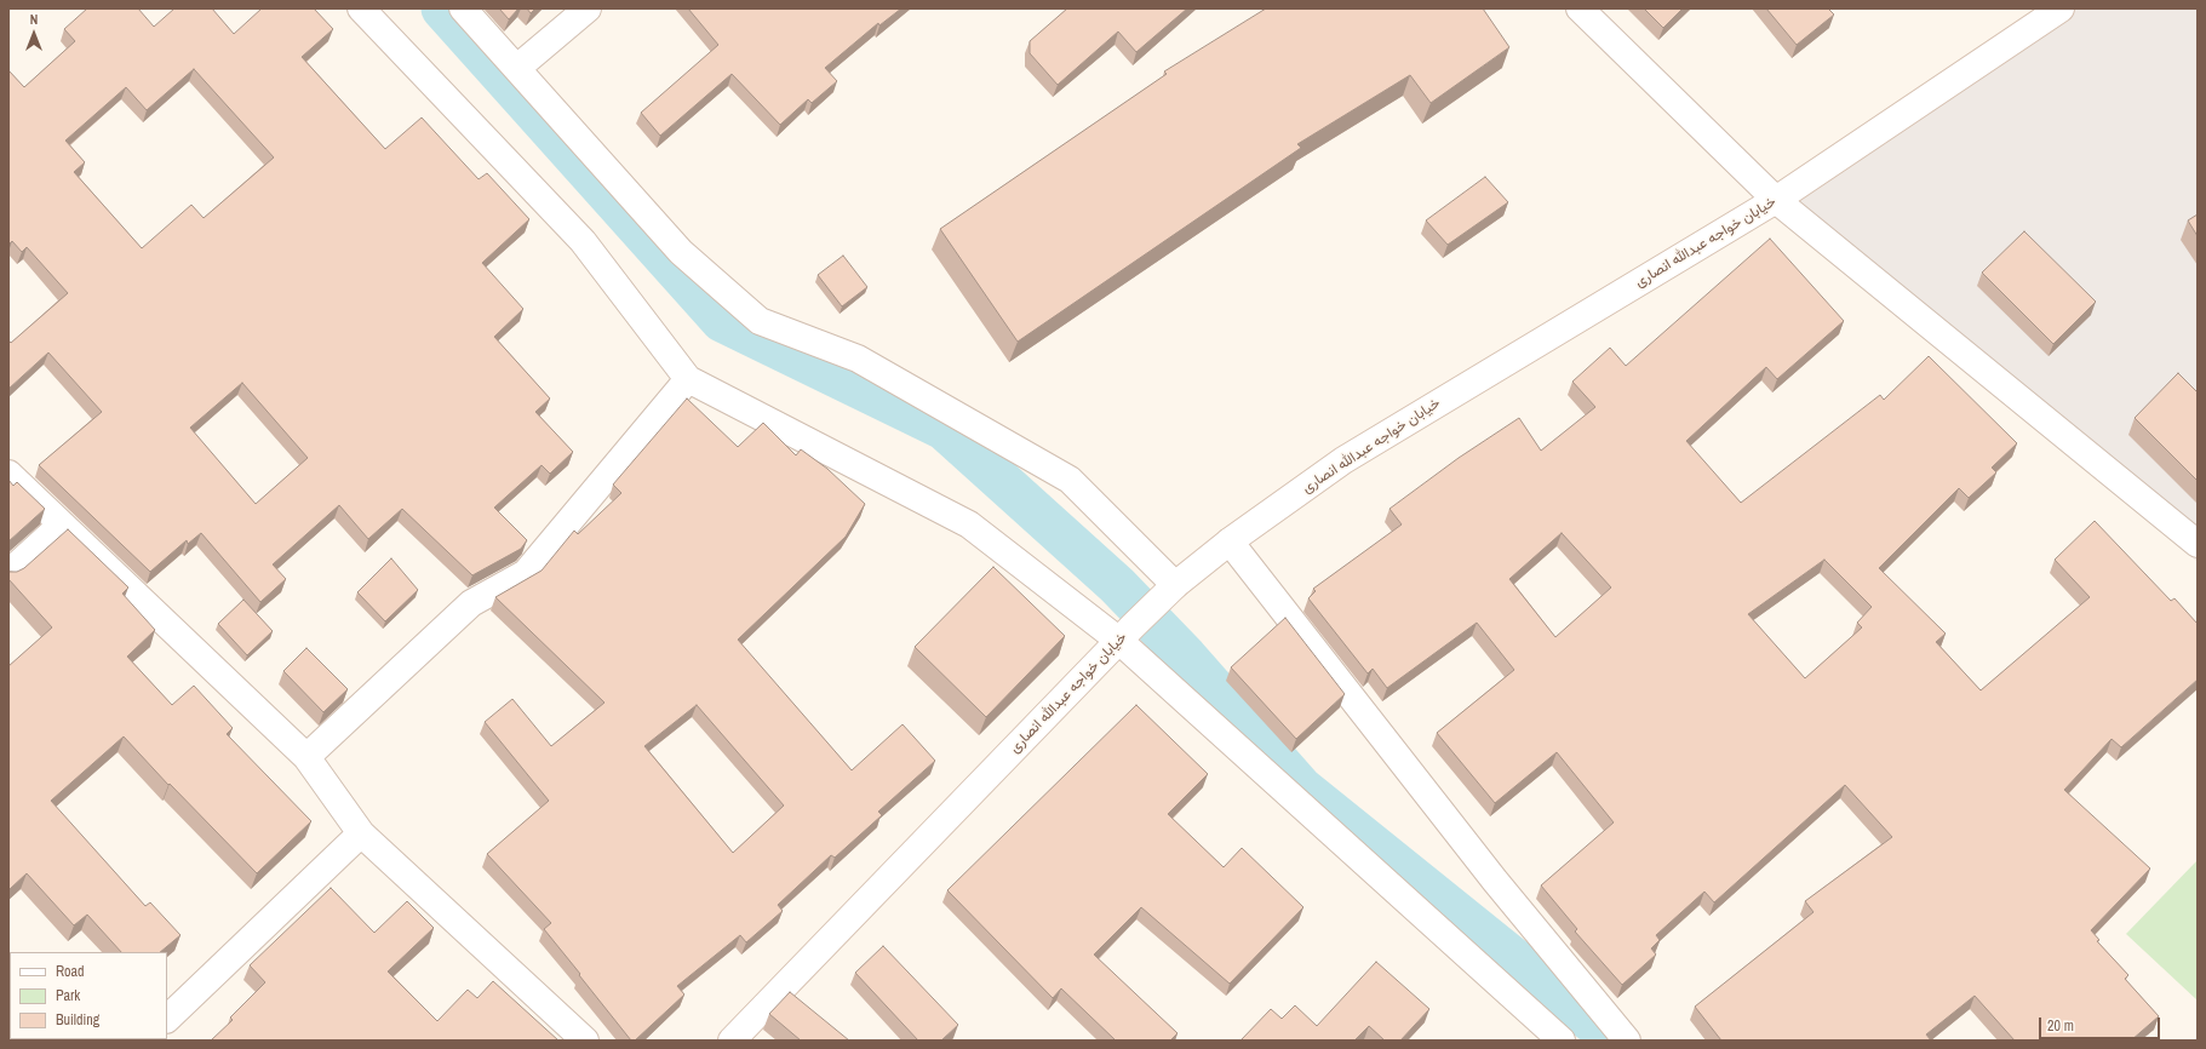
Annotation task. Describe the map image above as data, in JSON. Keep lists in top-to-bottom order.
{
  "streets": {
    "street": ["خیابان خواجه عبدالله انصاری"]
  },
  "legend": ["Road", "Park", "Building"],
  "scale_bar": "20 m",
  "north": "top"
}
